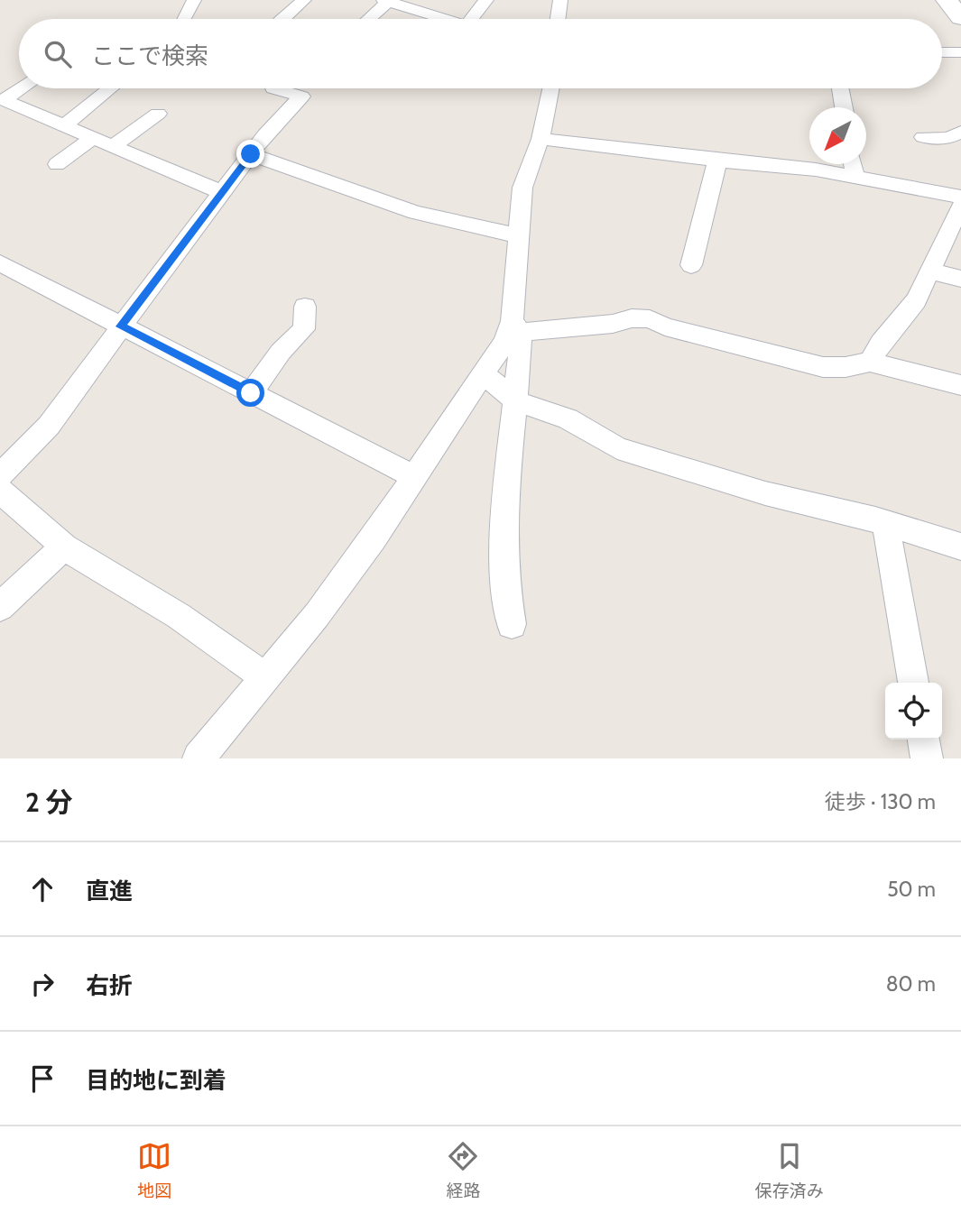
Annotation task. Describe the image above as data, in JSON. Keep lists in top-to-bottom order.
{
  "north": "bottom left",
  "page": {
    "search": "ここで検索",
    "heading": ["2 分", "徒歩 · 130 m"],
    "list": [
      ["直進", "50 m"],
      ["右折", "80 m"],
      "目的地に到着"
    ],
    "nav": ["地図", "経路", "保存済み"]
  }
}
